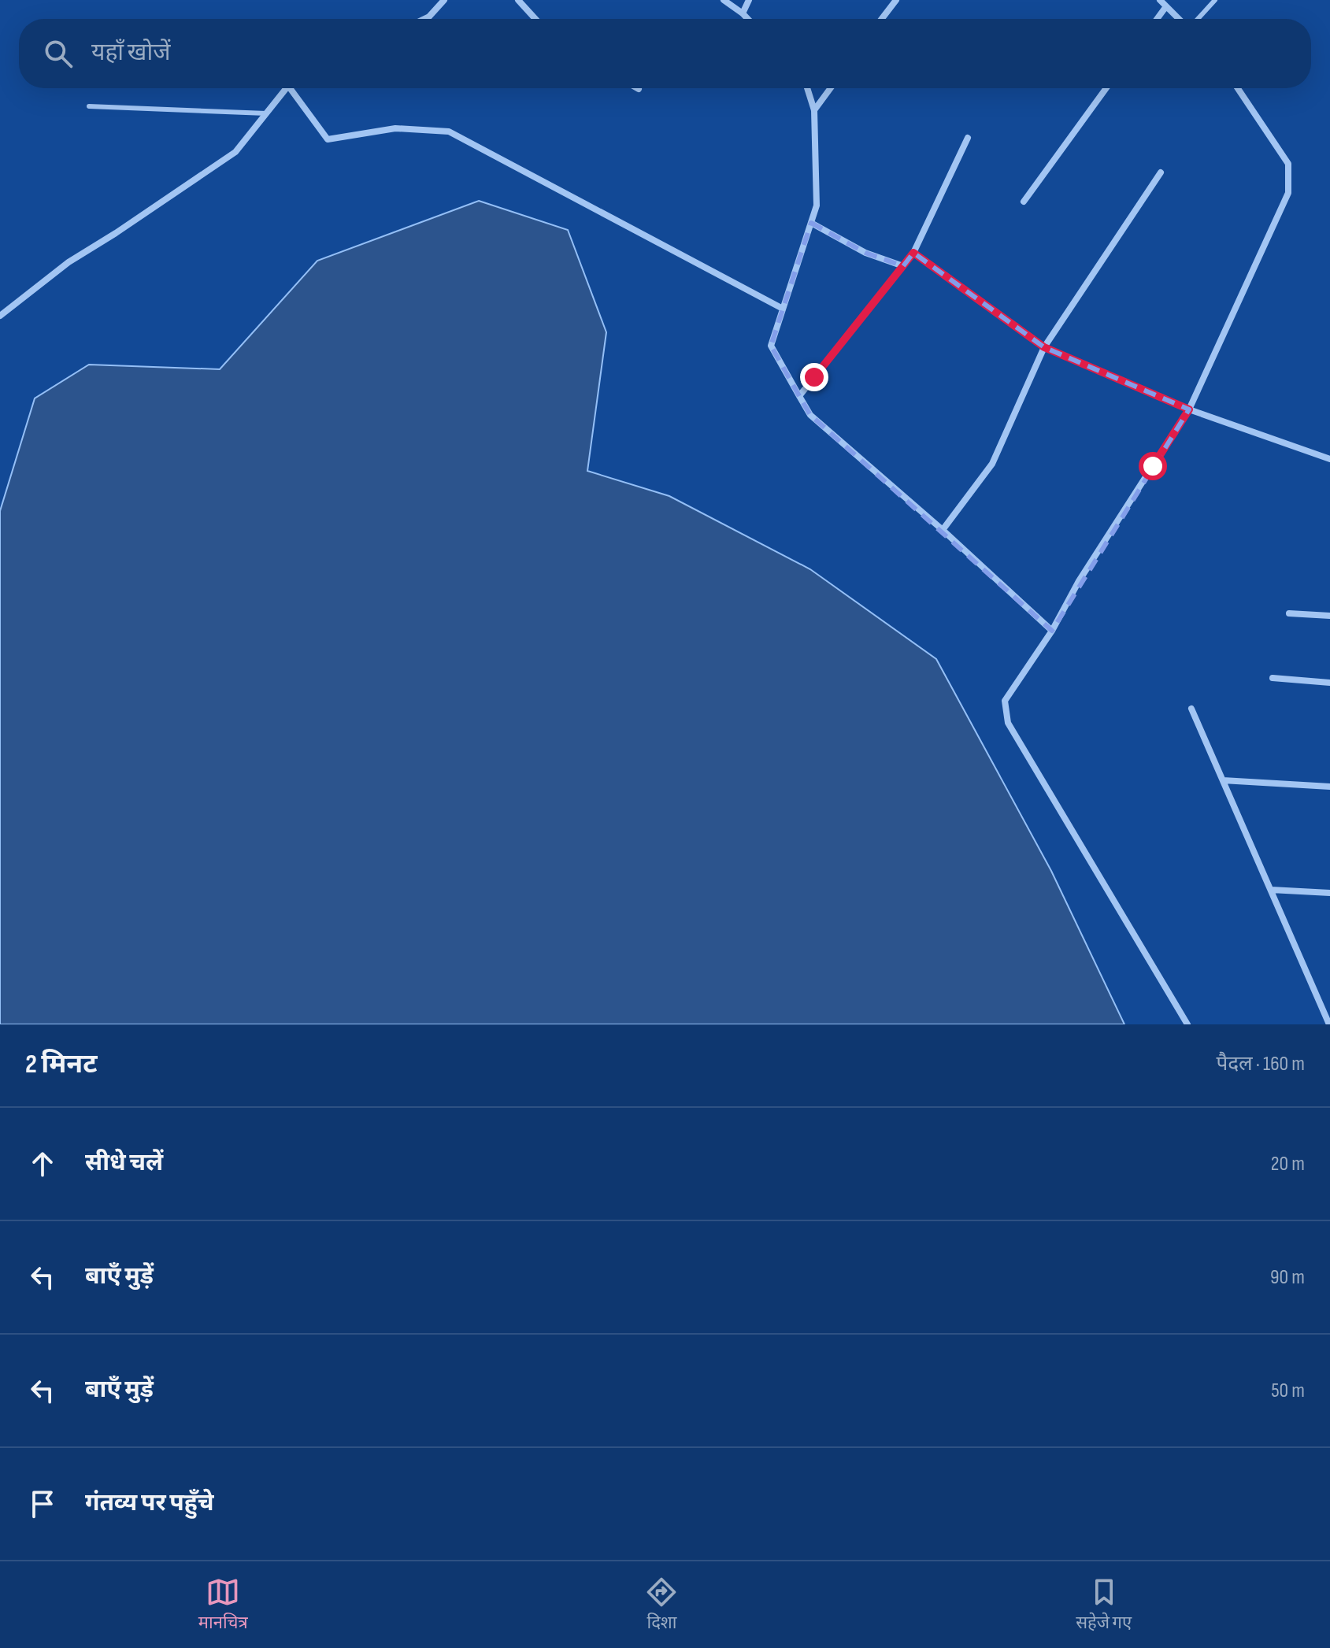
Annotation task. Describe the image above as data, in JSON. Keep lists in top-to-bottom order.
{
  "page": {
    "search": "यहाँ खोजें",
    "heading": ["2 मिनट", "पैदल · 160 m"],
    "list": [
      ["सीधे चलें", "20 m"],
      ["बाएँ मुड़ें", "90 m"],
      ["बाएँ मुड़ें", "50 m"],
      "गंतव्य पर पहुँचे"
    ],
    "nav": ["मानचित्र", "दिशा", "सहेजे गए"]
  }
}
